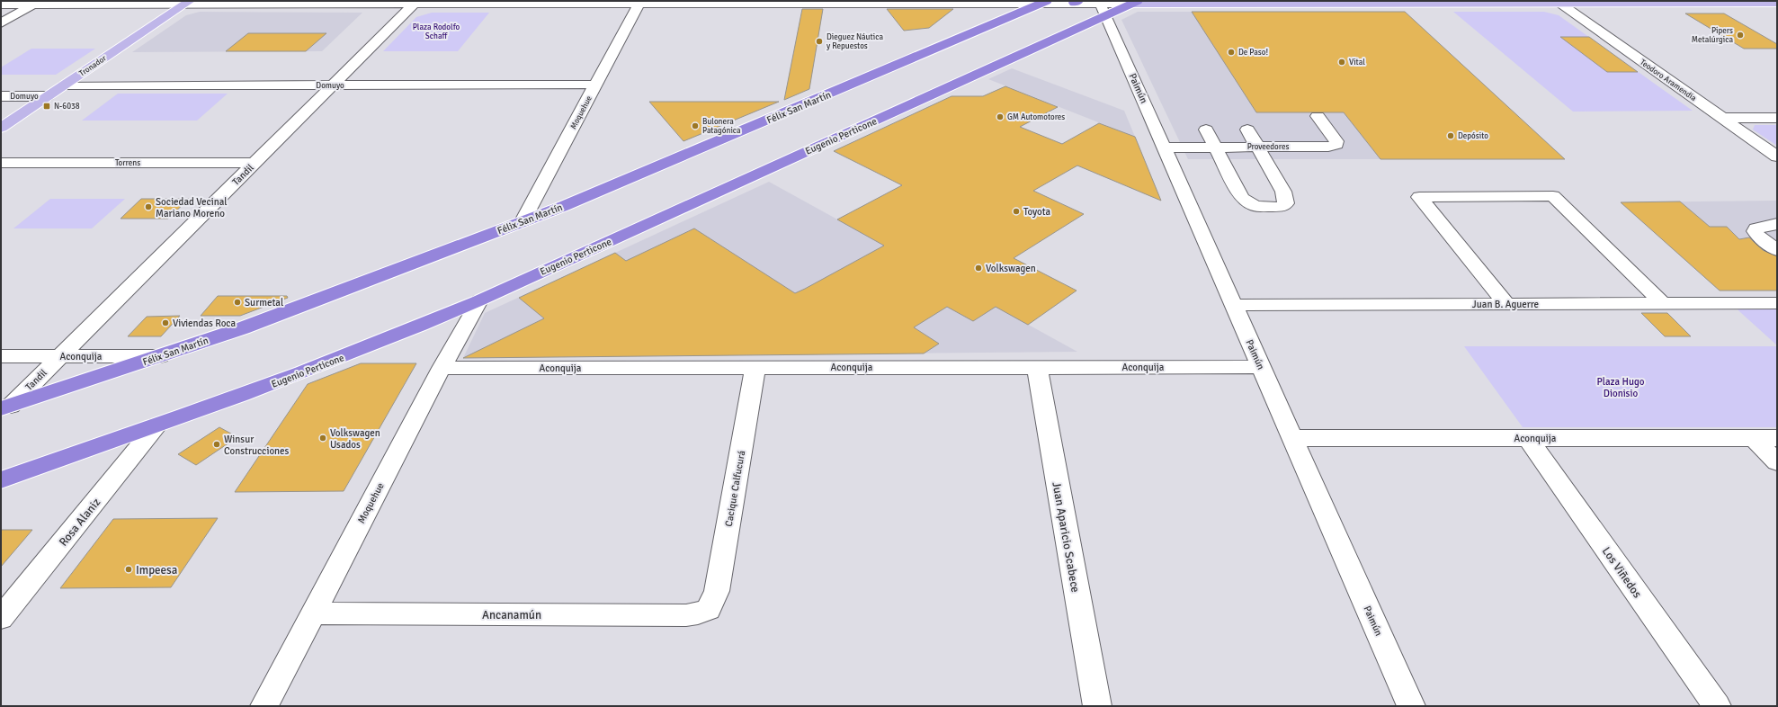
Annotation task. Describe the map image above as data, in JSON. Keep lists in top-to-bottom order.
{
  "streets": {
    "highway": ["Félix San Martín", "Eugenio Perticone"],
    "main road": ["Tronador"],
    "street": [
      "Teodoro Aramendia",
      "Domuyo",
      "Paimún",
      "Moquehue",
      "Proveedores",
      "Torrens",
      "Tandil",
      "Juan B. Aguerre",
      "Aconquija",
      "Cacique Calfucurá",
      "Rosa Alaniz",
      "Juan Aparicio Scabece",
      "Los Viñedos",
      "Ancanamún"
    ]
  },
  "crossings": [
    ["Tronador", "Domuyo"],
    ["Domuyo", "Moquehue"],
    ["Domuyo", "Tandil"],
    ["Paimún", "Eugenio Perticone"],
    ["Paimún", "Proveedores"],
    ["Paimún", "Juan B. Aguerre"],
    ["Paimún", "Aconquija"],
    ["Félix San Martín", "Moquehue"],
    ["Félix San Martín", "Tandil"],
    ["Félix San Martín", "Aconquija"],
    ["Moquehue", "Eugenio Perticone"],
    ["Moquehue", "Aconquija"],
    ["Moquehue", "Ancanamún"],
    ["Eugenio Perticone", "Rosa Alaniz"],
    ["Torrens", "Tandil"],
    ["Tandil", "Aconquija"],
    ["Aconquija", "Cacique Calfucurá"],
    ["Aconquija", "Juan Aparicio Scabece"],
    ["Aconquija", "Los Viñedos"],
    ["Cacique Calfucurá", "Ancanamún"]
  ],
  "parks": ["Plaza Rodolfo Schaff", "Plaza Hugo Dionisio"],
  "places": {
    "other": [
      "Pipers Metalúrgica",
      "Dieguez Náutica y Repuestos",
      "De Paso!",
      "Vital",
      "GM Automotores",
      "Bulonera Patagónica",
      "Depósito",
      "Sociedad Vecinal Mariano Moreno",
      "Toyota",
      "Volkswagen",
      "Surmetal",
      "Viviendas Roca",
      "Volkswagen Usados",
      "Winsur Construcciones",
      "Impeesa"
    ],
    "transit": ["N-6038"]
  }
}
